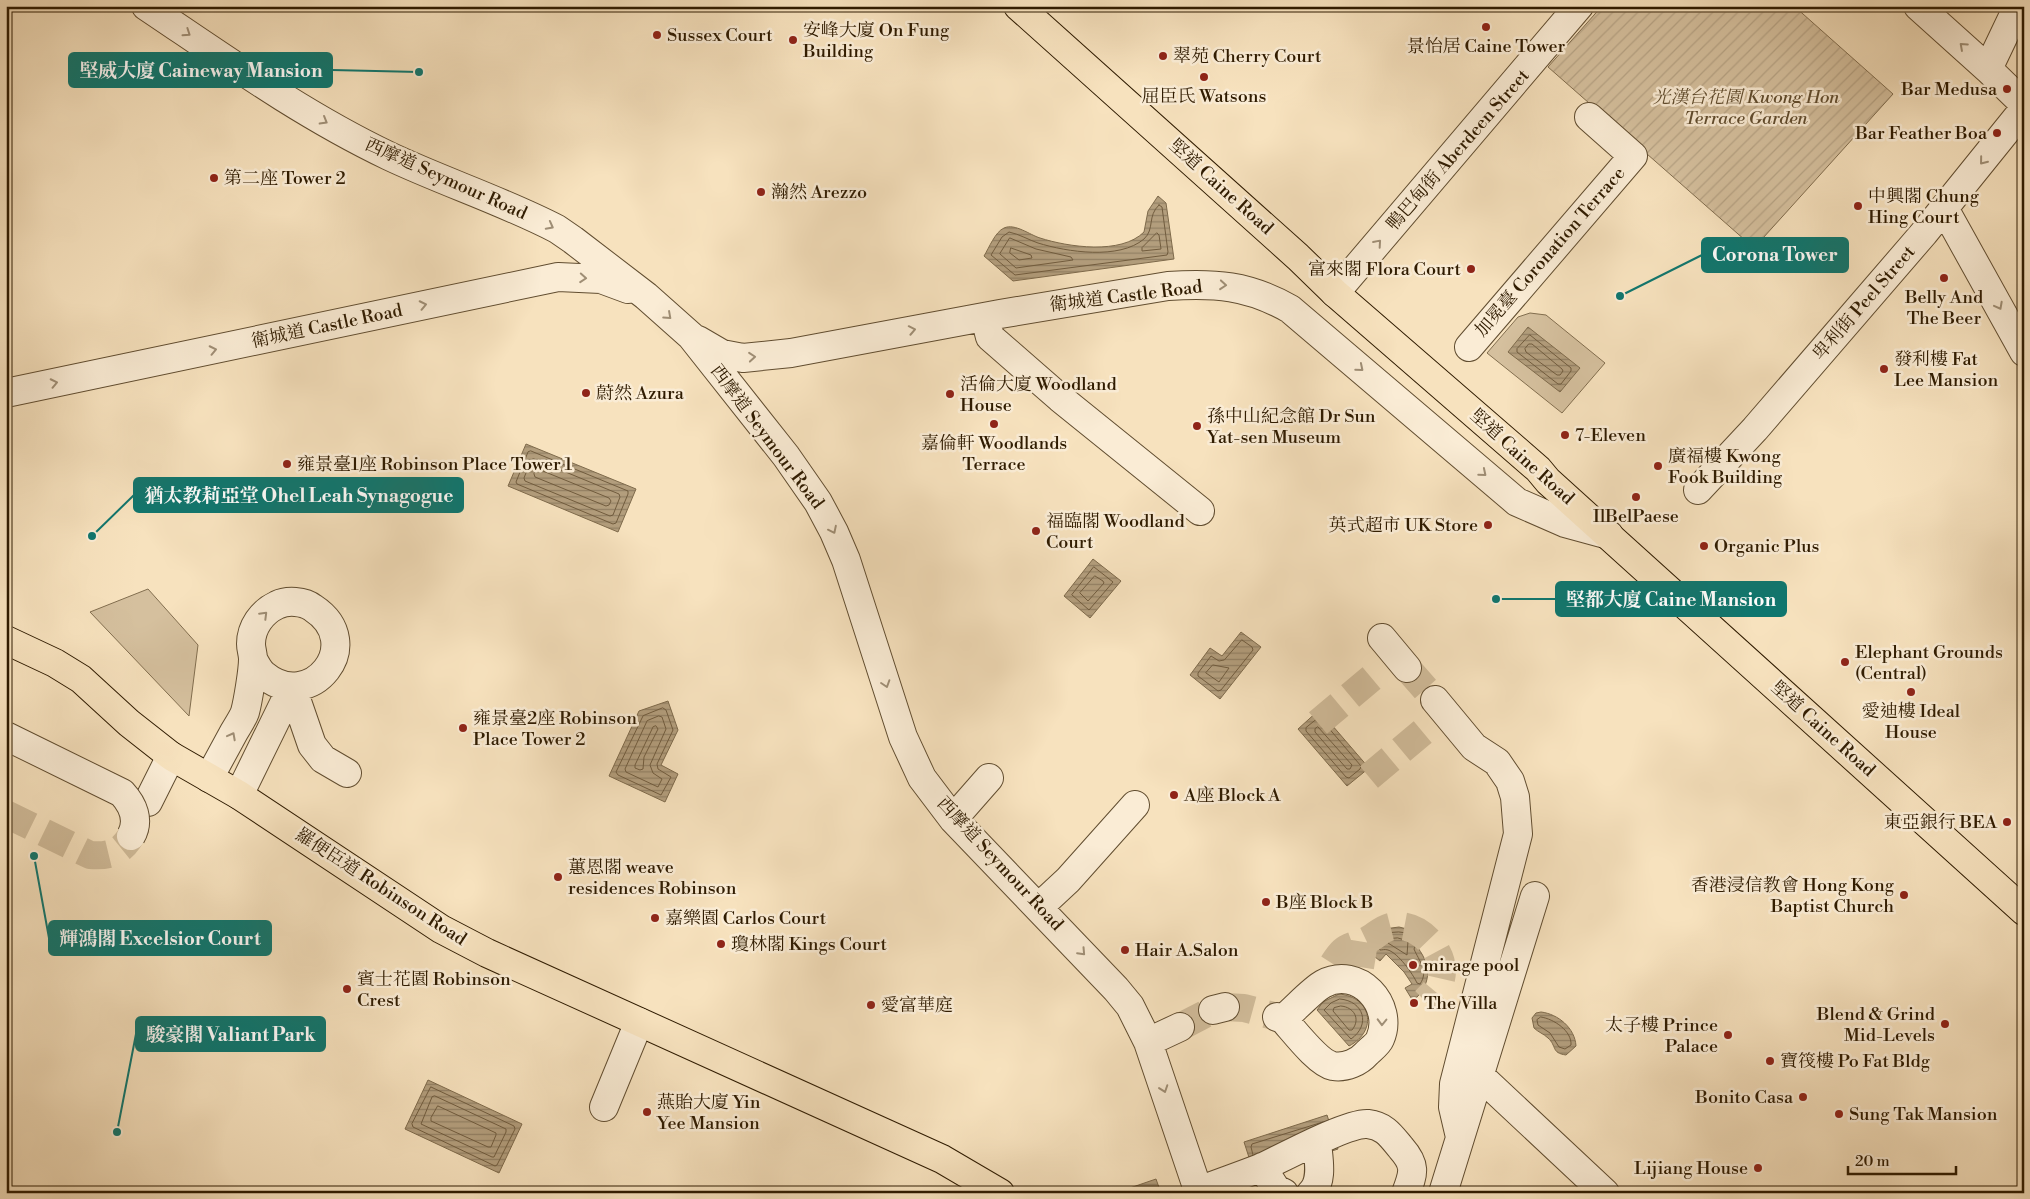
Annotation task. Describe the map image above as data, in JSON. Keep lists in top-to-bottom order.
{
  "streets": {
    "main road": ["堅道 Caine Road", "羅便臣道 Robinson Road"],
    "street": [
      "鴨巴甸街 Aberdeen Street",
      "西摩道 Seymour Road",
      "加冕臺 Coronation Terrace",
      "衛城道 Castle Road",
      "卑利街 Peel Street"
    ]
  },
  "crossings": [
    ["鴨巴甸街 Aberdeen Street", "堅道 Caine Road"],
    ["西摩道 Seymour Road", "衛城道 Castle Road"],
    ["堅道 Caine Road", "衛城道 Castle Road"]
  ],
  "one_way": ["鴨巴甸街 Aberdeen Street", "西摩道 Seymour Road", "衛城道 Castle Road"],
  "parks": ["光漢台花園 Kwong Hon Terrace Garden"],
  "places": [
    "景怡居 Caine Tower",
    "Sussex Court",
    "安峰大廈 On Fung Building",
    "翠苑 Cherry Court",
    "堅威大廈 Caineway Mansion",
    "屈臣氏 Watsons",
    "Bar Medusa",
    "Bar Feather Boa",
    "第二座 Tower 2",
    "瀚然 Arezzo",
    "中興閣 Chung Hing Court",
    "富來閣 Flora Court",
    "Belly And The Beer",
    "Corona Tower",
    "發利樓 Fat Lee Mansion",
    "蔚然 Azura",
    "活倫大廈 Woodland House",
    "嘉倫軒 Woodlands Terrace",
    "孫中山紀念館 Dr Sun Yat-sen Museum",
    "7-Eleven",
    "雍景臺1座 Robinson Place Tower 1",
    "廣福樓 Kwong Fook Building",
    "IlBelPaese",
    "英式超市 UK Store",
    "福臨閣 Woodland Court",
    "猶太教莉亞堂 Ohel Leah Synagogue",
    "Organic Plus",
    "堅都大廈 Caine Mansion",
    "Elephant Grounds (Central)",
    "愛迪樓 Ideal House",
    "雍景臺2座 Robinson Place Tower 2",
    "A座 Block A",
    "東亞銀行 BEA",
    "輝鴻閣 Excelsior Court",
    "蕙恩閣 weave residences Robinson",
    "香港浸信教會 Hong Kong Baptist Church",
    "B座 Block B",
    "嘉樂園 Carlos Court",
    "瓊林閣 Kings Court",
    "Hair A.Salon",
    "mirage pool",
    "賓士花園 Robinson Crest",
    "The Villa",
    "愛富華庭",
    "Blend & Grind Mid-Levels",
    "太子樓 Prince Palace",
    "寶筏樓 Po Fat Bldg",
    "Bonito Casa",
    "燕貽大廈 Yin Yee Mansion",
    "Sung Tak Mansion",
    "駿豪閣 Valiant Park",
    "Lijiang House"
  ],
  "scale_bar": "20 m"
}
